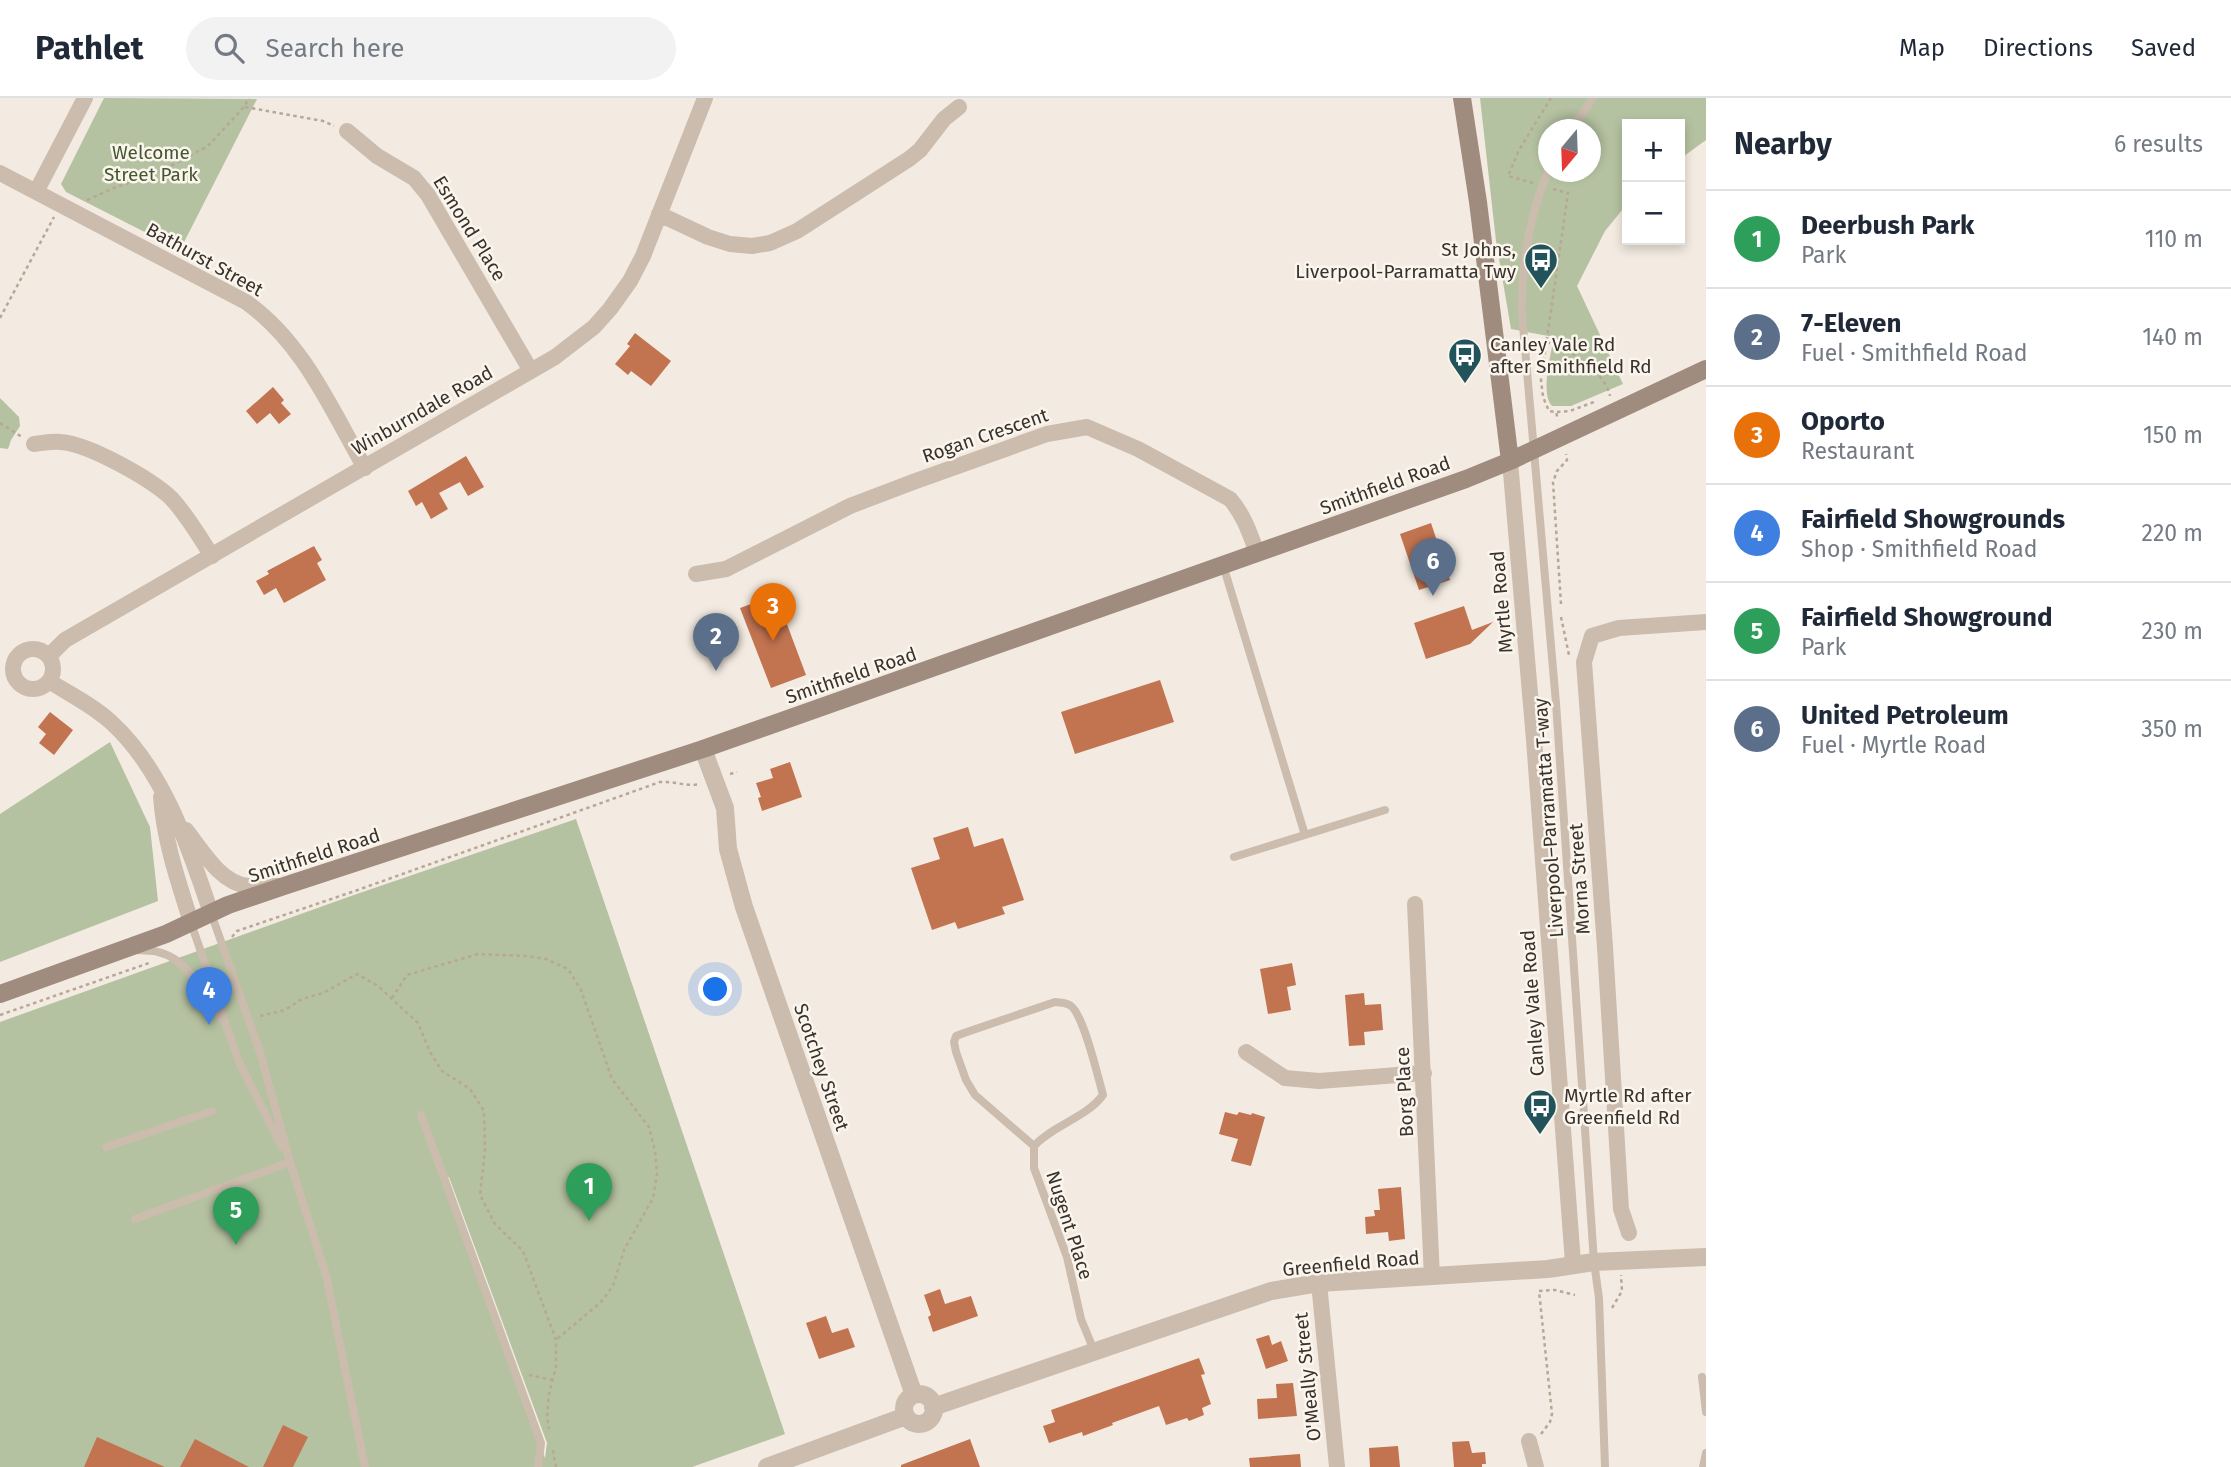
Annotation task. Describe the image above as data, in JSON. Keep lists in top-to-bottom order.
{
  "streets": {
    "main road": ["Smithfield Road"],
    "street": [
      "Esmond Place",
      "Bathurst Street",
      "Winburndale Road",
      "Rogan Crescent",
      "Myrtle Road",
      "Morna Street",
      "Canley Vale Road",
      "Scotchey Street",
      "Borg Place",
      "Greenfield Road",
      "O'Meally Street"
    ],
    "lane": ["Liverpool–Parramatta T-way", "Nugent Place"]
  },
  "crossings": [
    ["Esmond Place", "Winburndale Road"],
    ["Bathurst Street", "Winburndale Road"],
    ["Rogan Crescent", "Smithfield Road"],
    ["Smithfield Road", "Myrtle Road"],
    ["Smithfield Road", "Liverpool–Parramatta T-way"],
    ["Smithfield Road", "Scotchey Street"],
    ["Myrtle Road", "Canley Vale Road"],
    ["Liverpool–Parramatta T-way", "Greenfield Road"],
    ["Canley Vale Road", "Greenfield Road"],
    ["Scotchey Street", "Greenfield Road"],
    ["Borg Place", "Greenfield Road"],
    ["Nugent Place", "Greenfield Road"],
    ["Greenfield Road", "O'Meally Street"]
  ],
  "parks": ["Welcome Street Park"],
  "places": {
    "bus stop": ["St Johns, Liverpool-Parramatta Twy", "Canley Vale Rd after Smithfield Rd", "Myrtle Rd after Greenfield Rd"]
  },
  "north": "bottom",
  "page": {
    "header": "Pathlet",
    "search": "Search here",
    "nav": ["Map", "Directions", "Saved"],
    "heading": ["Nearby", "6 results"],
    "map_buttons": ["+", "−"],
    "list": [
      {
        "mark": "1",
        "name": "Deerbush Park",
        "note": "Park",
        "value": "110 m"
      },
      {
        "mark": "2",
        "name": "7-Eleven",
        "note": "Fuel · Smithfield Road",
        "value": "140 m"
      },
      {
        "mark": "3",
        "name": "Oporto",
        "note": "Restaurant",
        "value": "150 m"
      },
      {
        "mark": "4",
        "name": "Fairfield Showgrounds",
        "note": "Shop · Smithfield Road",
        "value": "220 m"
      },
      {
        "mark": "5",
        "name": "Fairfield Showground",
        "note": "Park",
        "value": "230 m"
      },
      {
        "mark": "6",
        "name": "United Petroleum",
        "note": "Fuel · Myrtle Road",
        "value": "350 m"
      }
    ],
    "pins": [
      "6",
      "3",
      "2",
      "4",
      "1",
      "5"
    ]
  }
}
